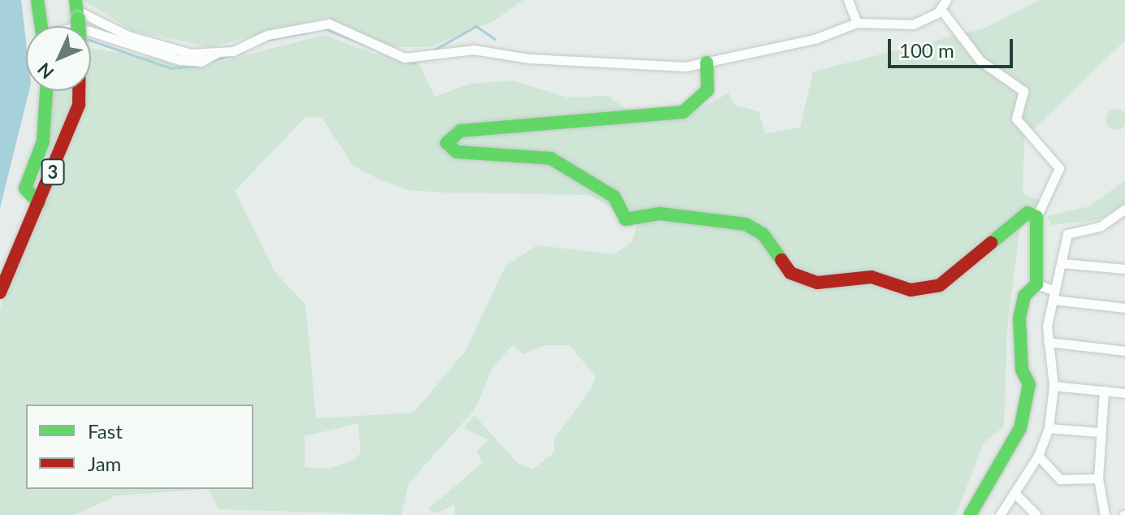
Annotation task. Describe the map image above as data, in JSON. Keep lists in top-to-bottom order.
{
  "streets": {
    "street": ["3"]
  },
  "legend": ["Fast", "Jam"],
  "scale_bar": "100 m",
  "north": "bottom left"
}
